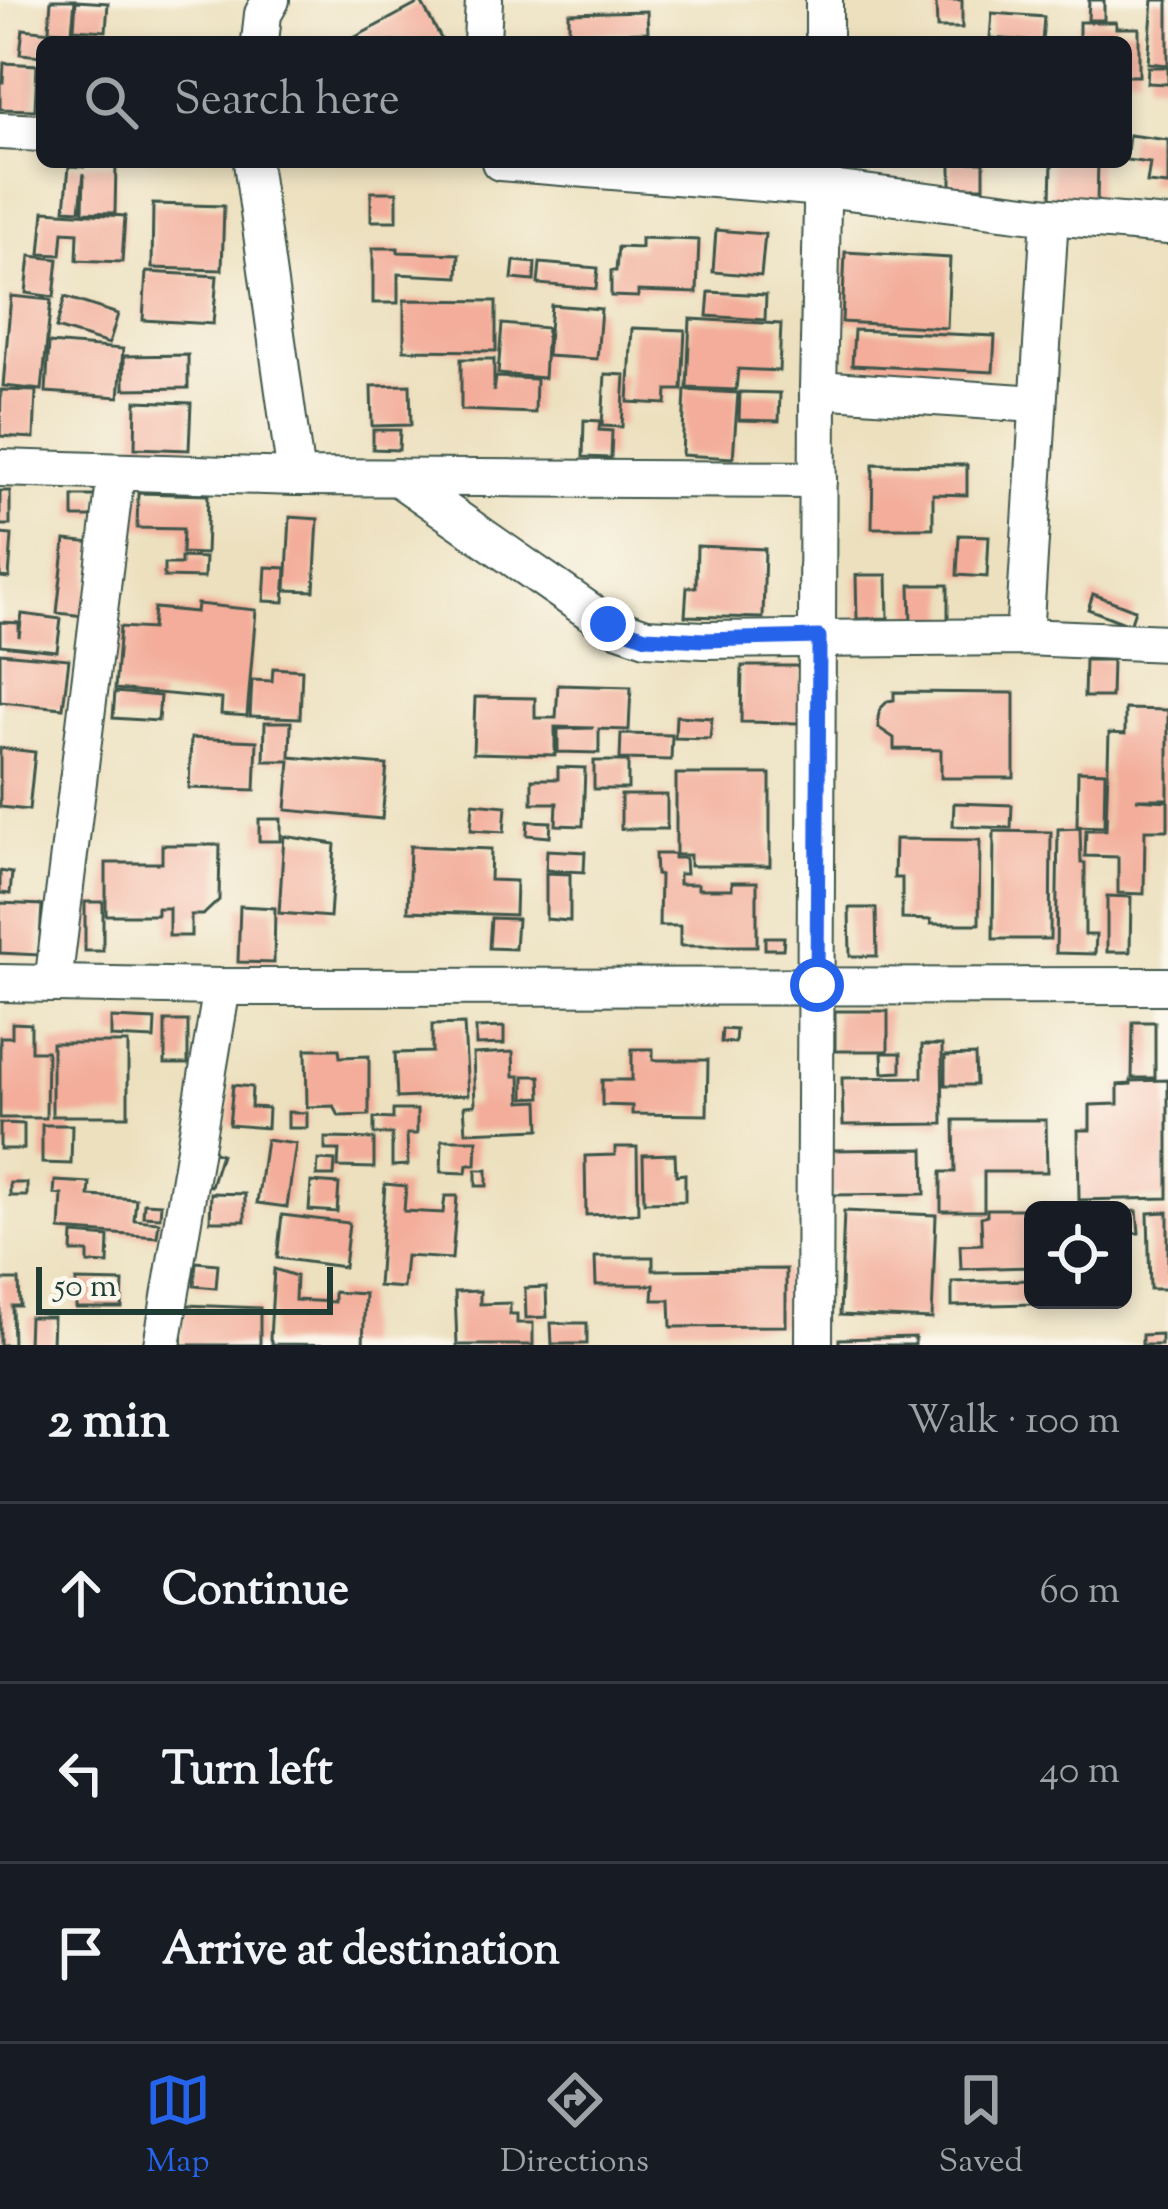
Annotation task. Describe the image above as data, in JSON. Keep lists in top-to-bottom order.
{
  "scale_bar": "50 m",
  "page": {
    "search": "Search here",
    "scale": "50 m",
    "heading": ["2 min", "Walk · 100 m"],
    "list": [
      ["Continue", "60 m"],
      ["Turn left", "40 m"],
      "Arrive at destination"
    ],
    "nav": ["Map", "Directions", "Saved"]
  }
}
